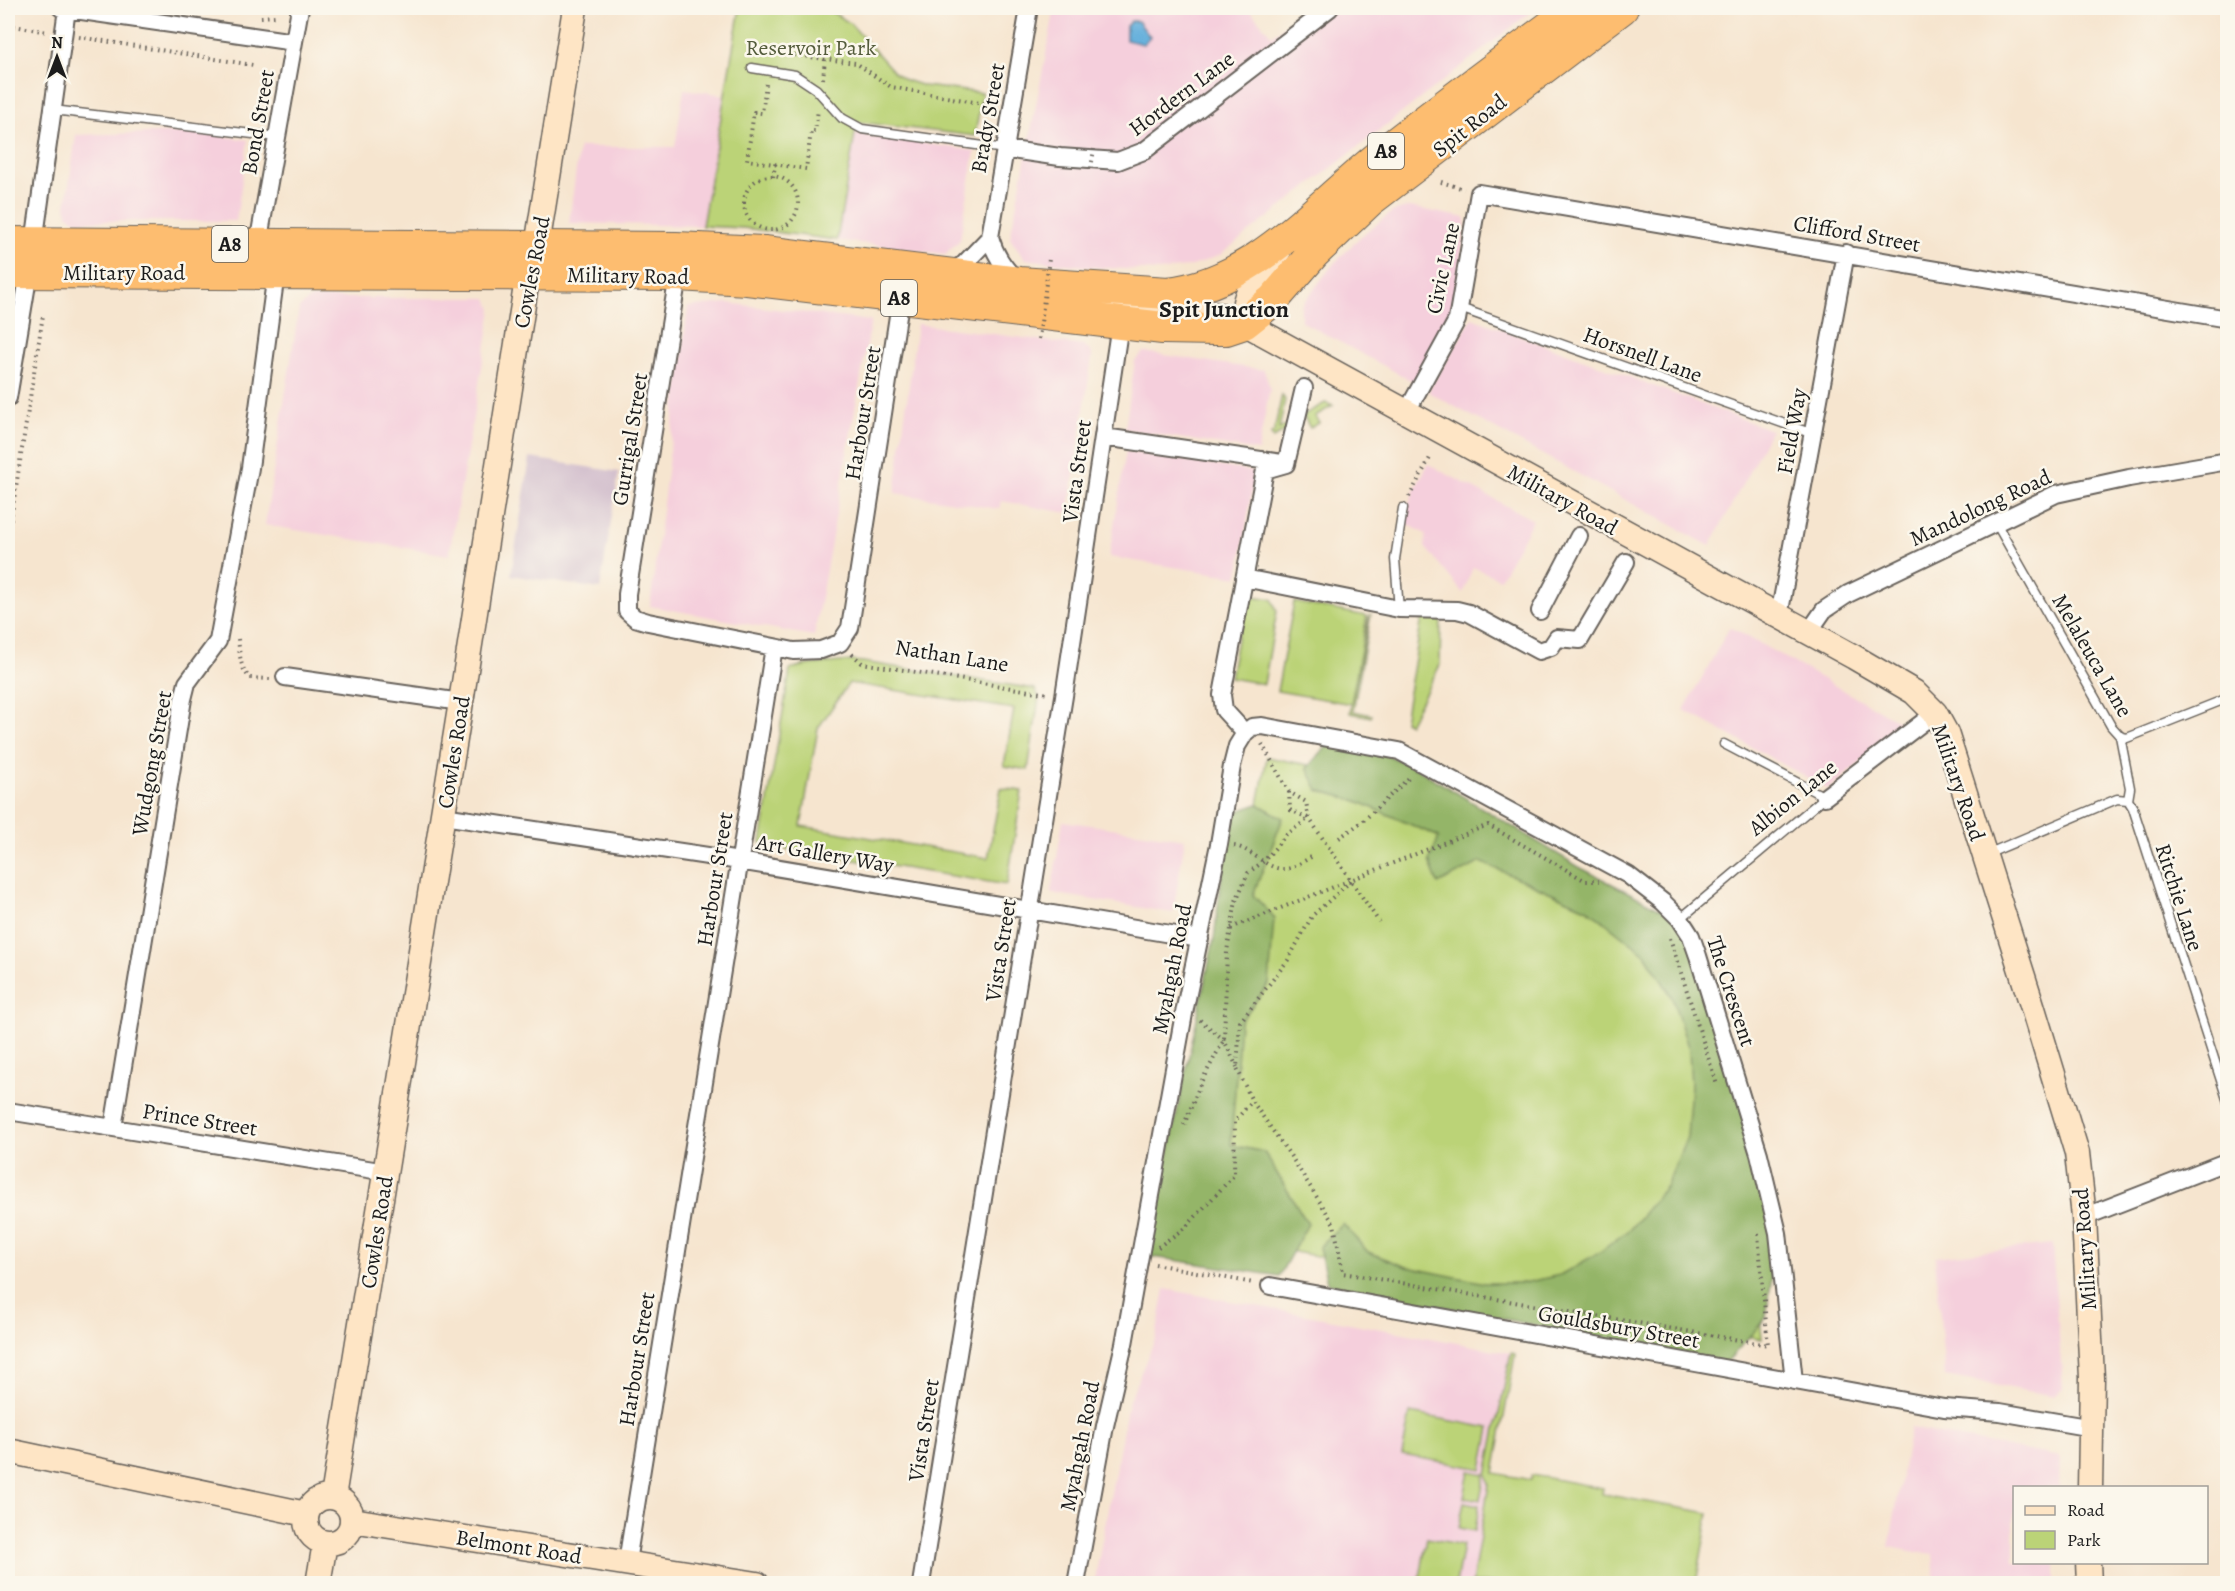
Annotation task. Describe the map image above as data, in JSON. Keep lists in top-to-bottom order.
{
  "streets": {
    "highway": ["Spit Road", "A8", "Military Road"],
    "street": [
      "Hordern Lane",
      "Brady Street",
      "Bond Street",
      "Clifford Street",
      "Civic Lane",
      "Cowles Road",
      "Harbour Street",
      "Field Way",
      "Gurrigal Street",
      "Vista Street",
      "Mandolong Road",
      "Wudgong Street",
      "Albion Lane",
      "Art Gallery Way",
      "Myahgah Road",
      "The Crescent",
      "Prince Street",
      "Gouldsbury Street",
      "Belmont Road"
    ],
    "lane": ["Horsnell Lane", "Melaleuca Lane", "Ritchie Lane"],
    "path": ["Nathan Lane"]
  },
  "crossings": [
    ["Hordern Lane", "Brady Street"],
    ["Bond Street", "Military Road"],
    ["Spit Road", "Military Road"],
    ["Clifford Street", "Civic Lane"],
    ["Clifford Street", "Field Way"],
    ["Civic Lane", "Military Road"],
    ["Civic Lane", "Horsnell Lane"],
    ["Military Road", "Cowles Road"],
    ["Military Road", "Harbour Street"],
    ["Military Road", "Field Way"],
    ["Military Road", "Gurrigal Street"],
    ["Military Road", "Vista Street"],
    ["Military Road", "Mandolong Road"],
    ["Military Road", "Wudgong Street"],
    ["Military Road", "Albion Lane"],
    ["Military Road", "Gouldsbury Street"],
    ["Cowles Road", "Art Gallery Way"],
    ["Cowles Road", "Prince Street"],
    ["Cowles Road", "Belmont Road"],
    ["Horsnell Lane", "Field Way"],
    ["Harbour Street", "Gurrigal Street"],
    ["Harbour Street", "Nathan Lane"],
    ["Harbour Street", "Art Gallery Way"],
    ["Harbour Street", "Belmont Road"],
    ["Vista Street", "Nathan Lane"],
    ["Vista Street", "Art Gallery Way"],
    ["Mandolong Road", "Melaleuca Lane"],
    ["Melaleuca Lane", "Ritchie Lane"],
    ["Wudgong Street", "Prince Street"],
    ["Albion Lane", "The Crescent"],
    ["Art Gallery Way", "Myahgah Road"],
    ["Myahgah Road", "The Crescent"],
    ["The Crescent", "Gouldsbury Street"]
  ],
  "districts": ["Spit Junction"],
  "parks": ["Reservoir Park"],
  "legend": ["Road", "Park"],
  "north": "top"
}
